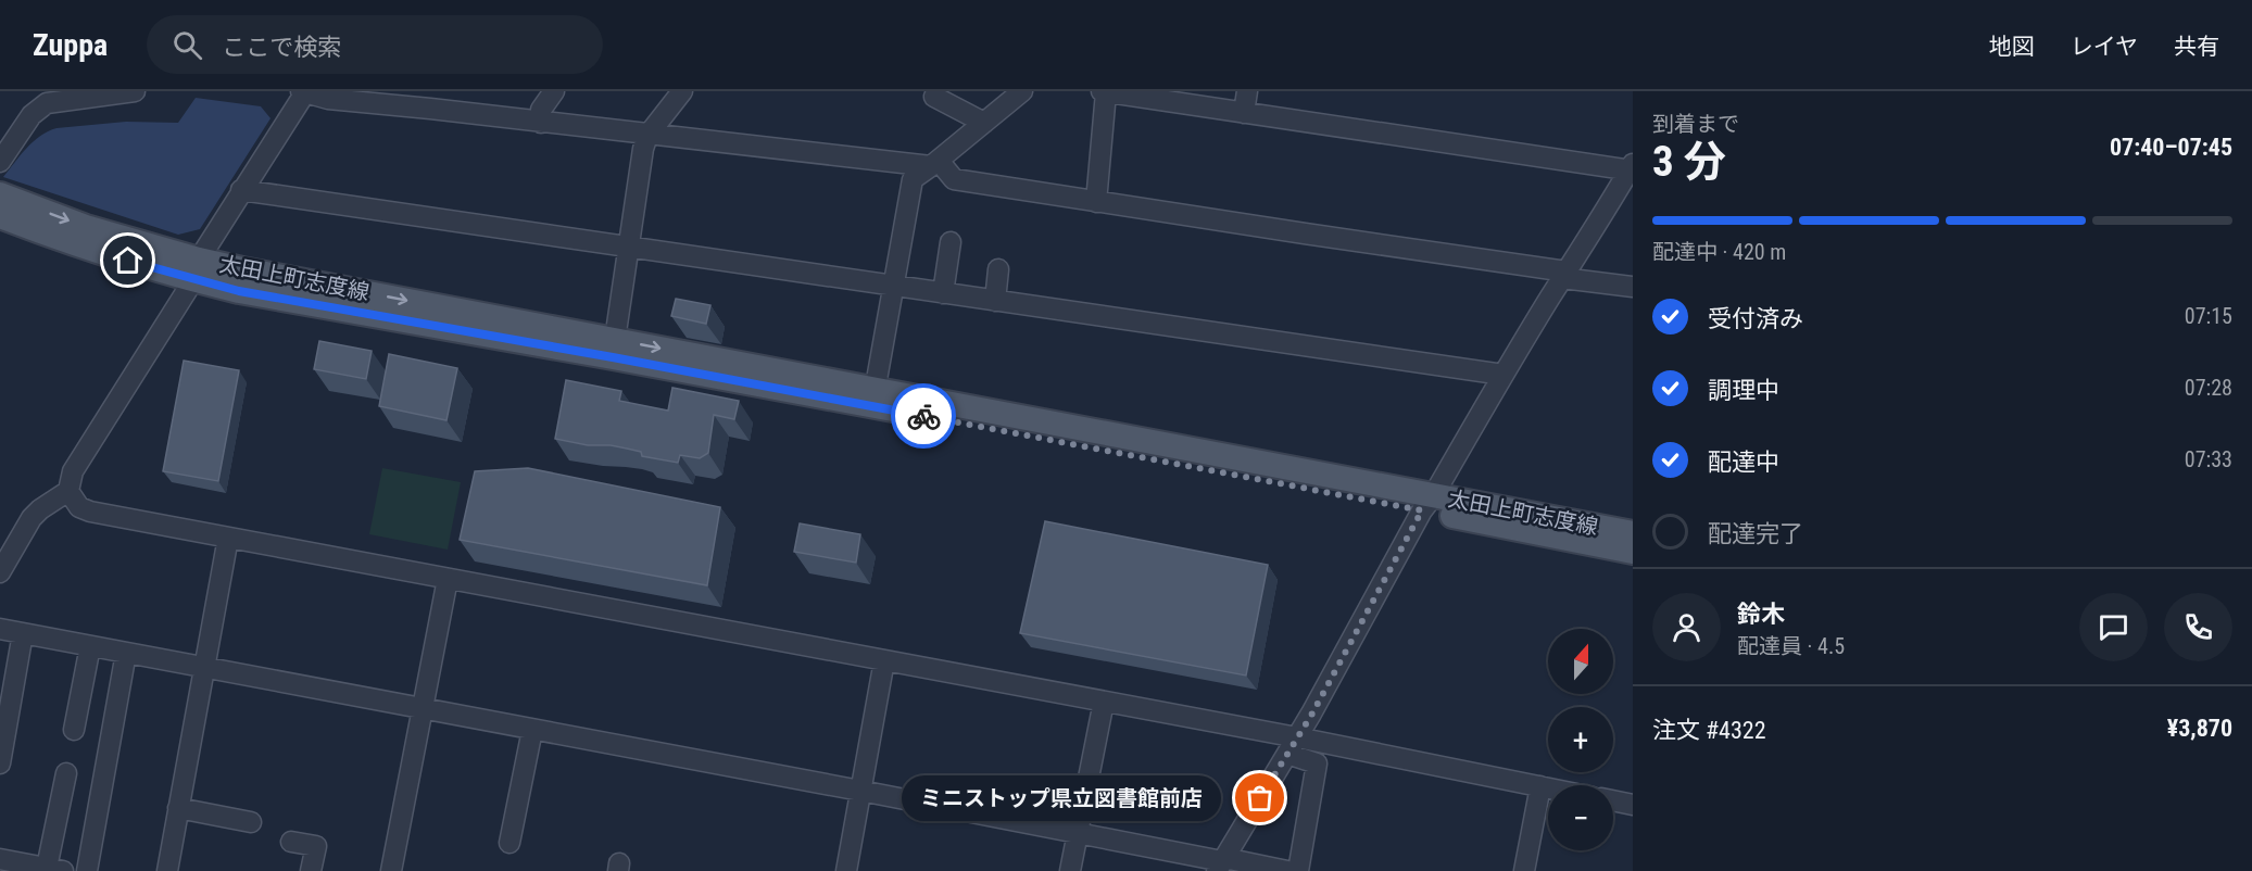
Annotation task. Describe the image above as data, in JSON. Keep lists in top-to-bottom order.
{
  "streets": {
    "main road": ["太田上町志度線"]
  },
  "places": ["ミニストップ県立図書館前店"],
  "north": "top",
  "page": {
    "header": "Zuppa",
    "search": "ここで検索",
    "nav": ["地図", "レイヤ", "共有"],
    "heading": ["3 分", "到着まで", "07:40–07:45"],
    "panel": [
      "鈴木",
      "配達員 · 4.5",
      "注文 #4322",
      "¥3,870"
    ],
    "bar": "配達中 · 420 m",
    "list": [
      ["受付済み", "07:15"],
      ["調理中", "07:28"],
      ["配達中", "07:33"],
      "配達完了"
    ],
    "map_buttons": ["+", "−"],
    "bubble": "ミニストップ県立図書館前店"
  }
}
